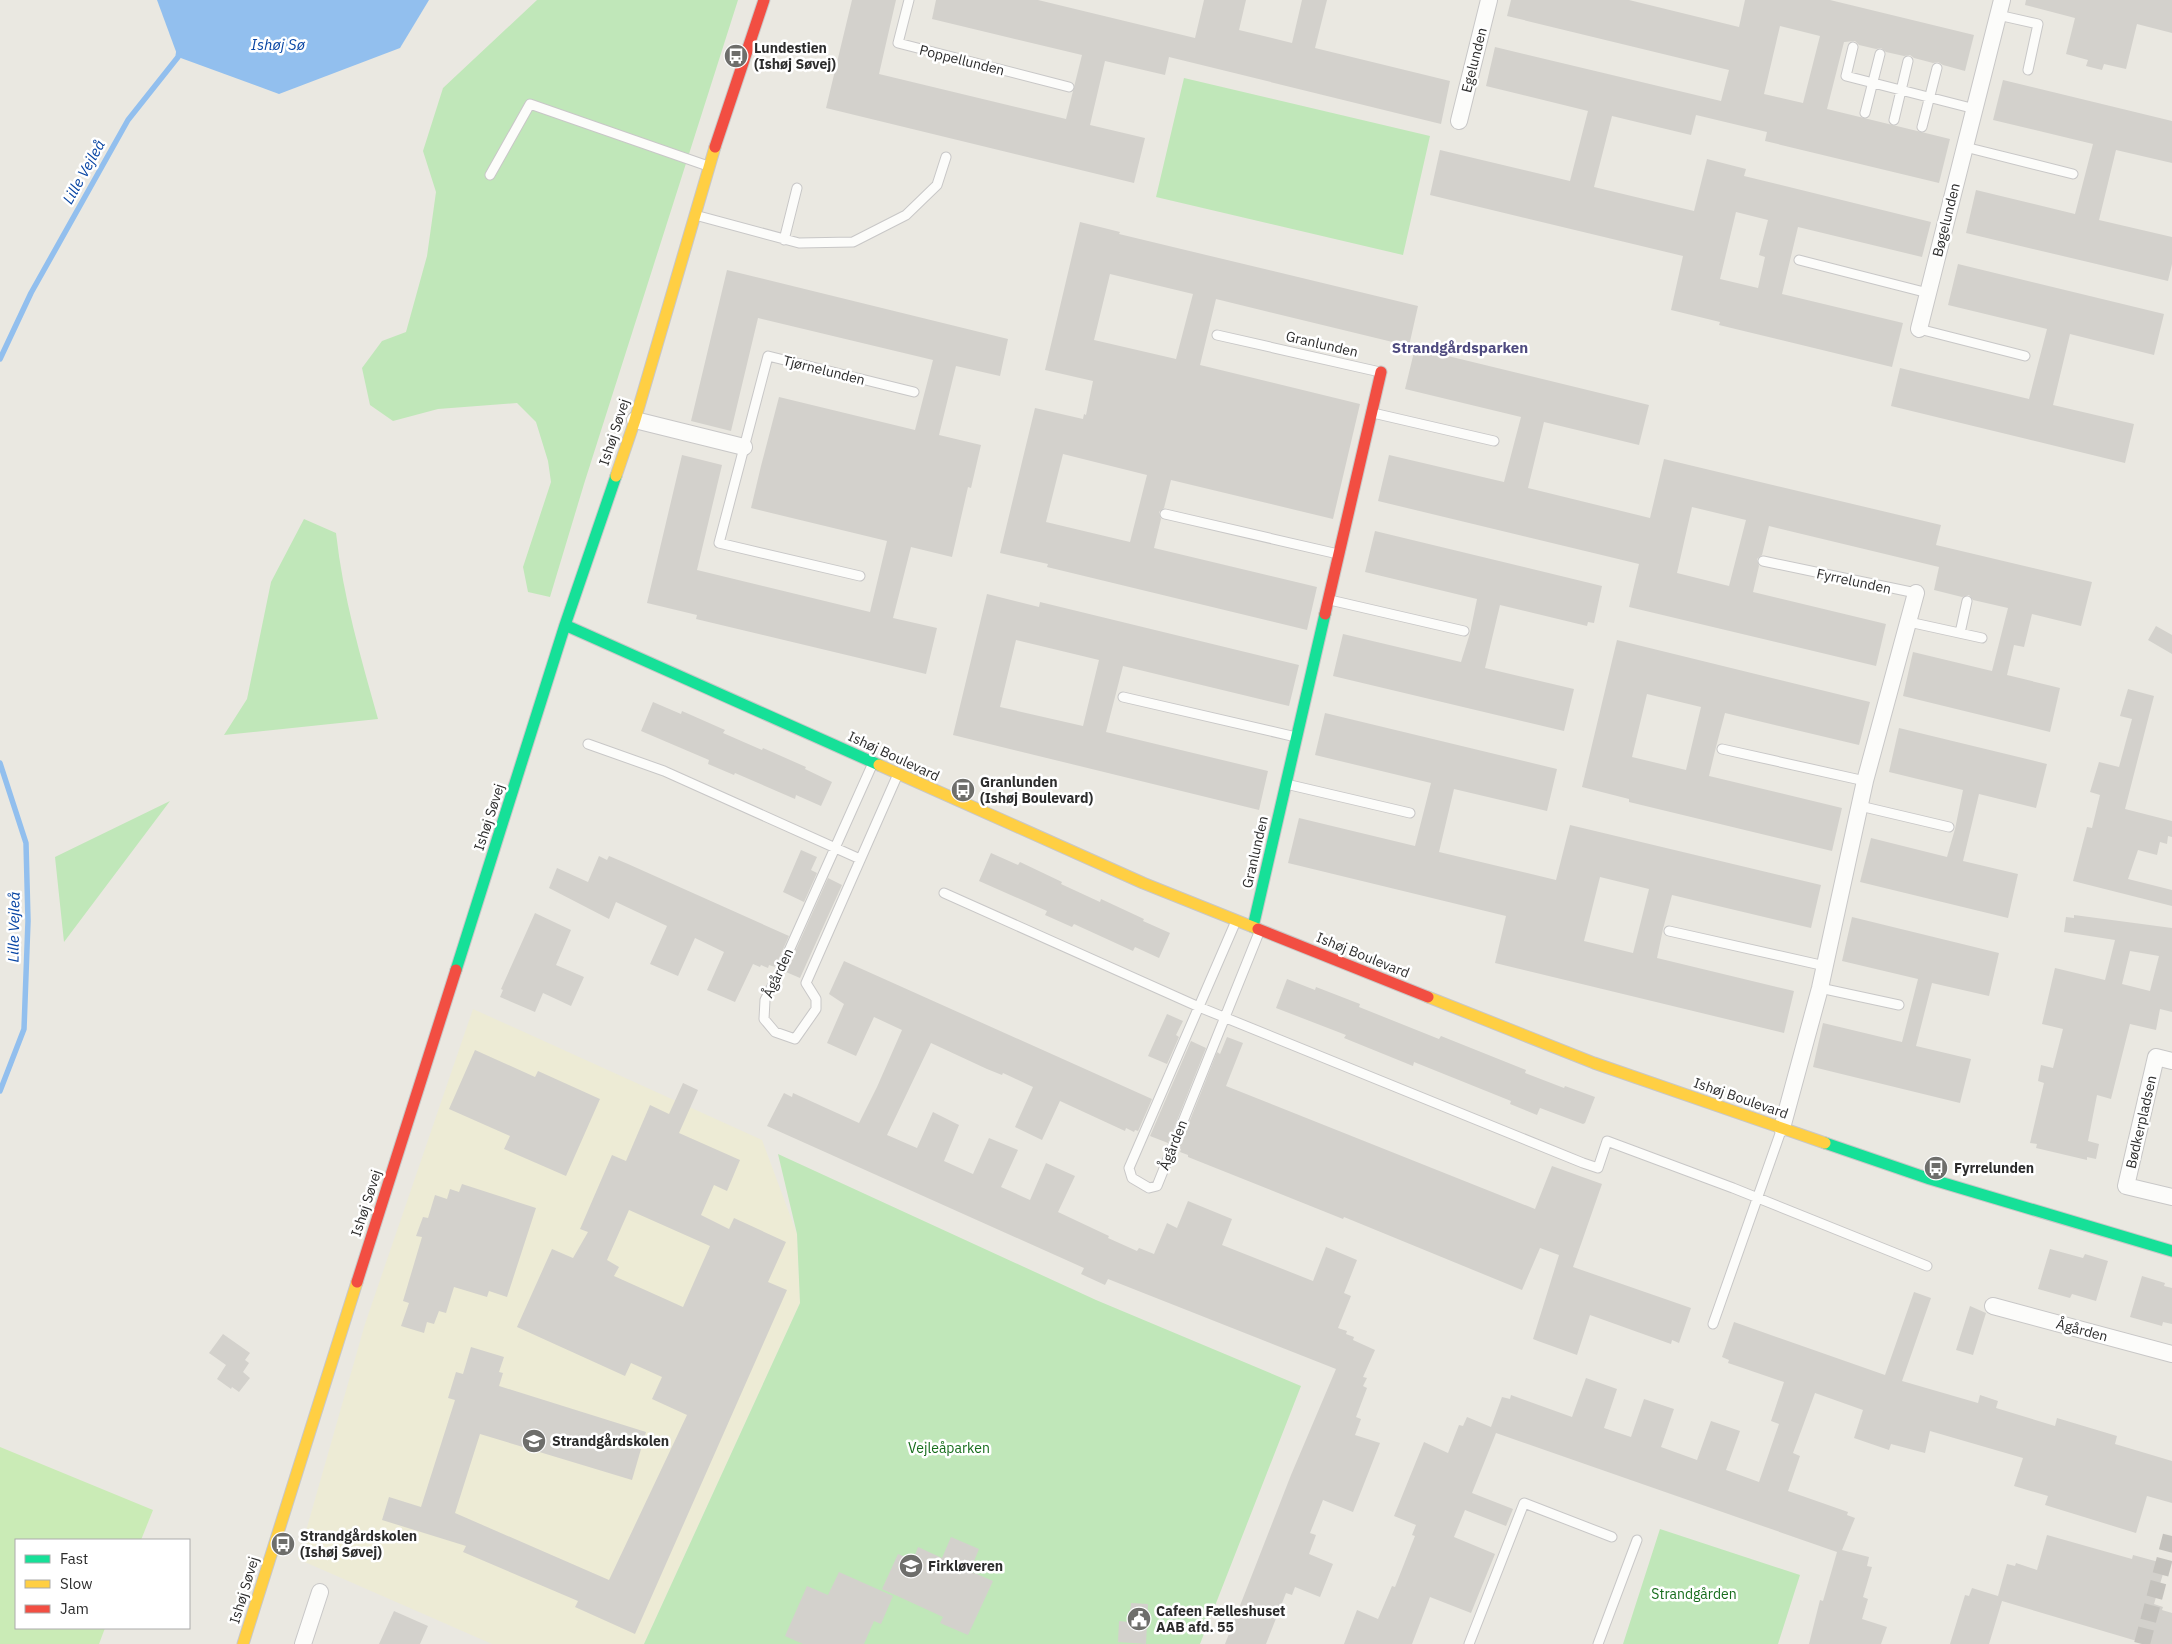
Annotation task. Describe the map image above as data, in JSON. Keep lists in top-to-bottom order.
{
  "streets": {
    "street": [
      "Egelunden",
      "Bøgelunden",
      "Granlunden",
      "Ishøj Søvej",
      "Fyrrelunden",
      "Ishøj Boulevard",
      "Ågården",
      "Bødkerpladsen"
    ],
    "lane": ["Poppellunden", "Tjørnelunden"]
  },
  "crossings": [
    ["Granlunden", "Ishøj Boulevard"],
    ["Granlunden", "Ågården"],
    ["Ishøj Søvej", "Ishøj Boulevard"],
    ["Fyrrelunden", "Ishøj Boulevard"],
    ["Ishøj Boulevard", "Ågården"]
  ],
  "districts": ["Strandgårdsparken"],
  "water": ["Ishøj Sø", "Lille Vejleå"],
  "parks": ["Vejleåparken", "Strandgården"],
  "places": {
    "bus stop": [
      "Lundestien (Ishøj Søvej)",
      "Granlunden (Ishøj Boulevard)",
      "Fyrrelunden",
      "Strandgårdskolen (Ishøj Søvej)"
    ],
    "school or university": ["Strandgårdskolen", "Firkløveren"],
    "public building": ["Cafeen Fælleshuset AAB afd. 55"]
  },
  "legend": ["Fast", "Slow", "Jam"]
}
